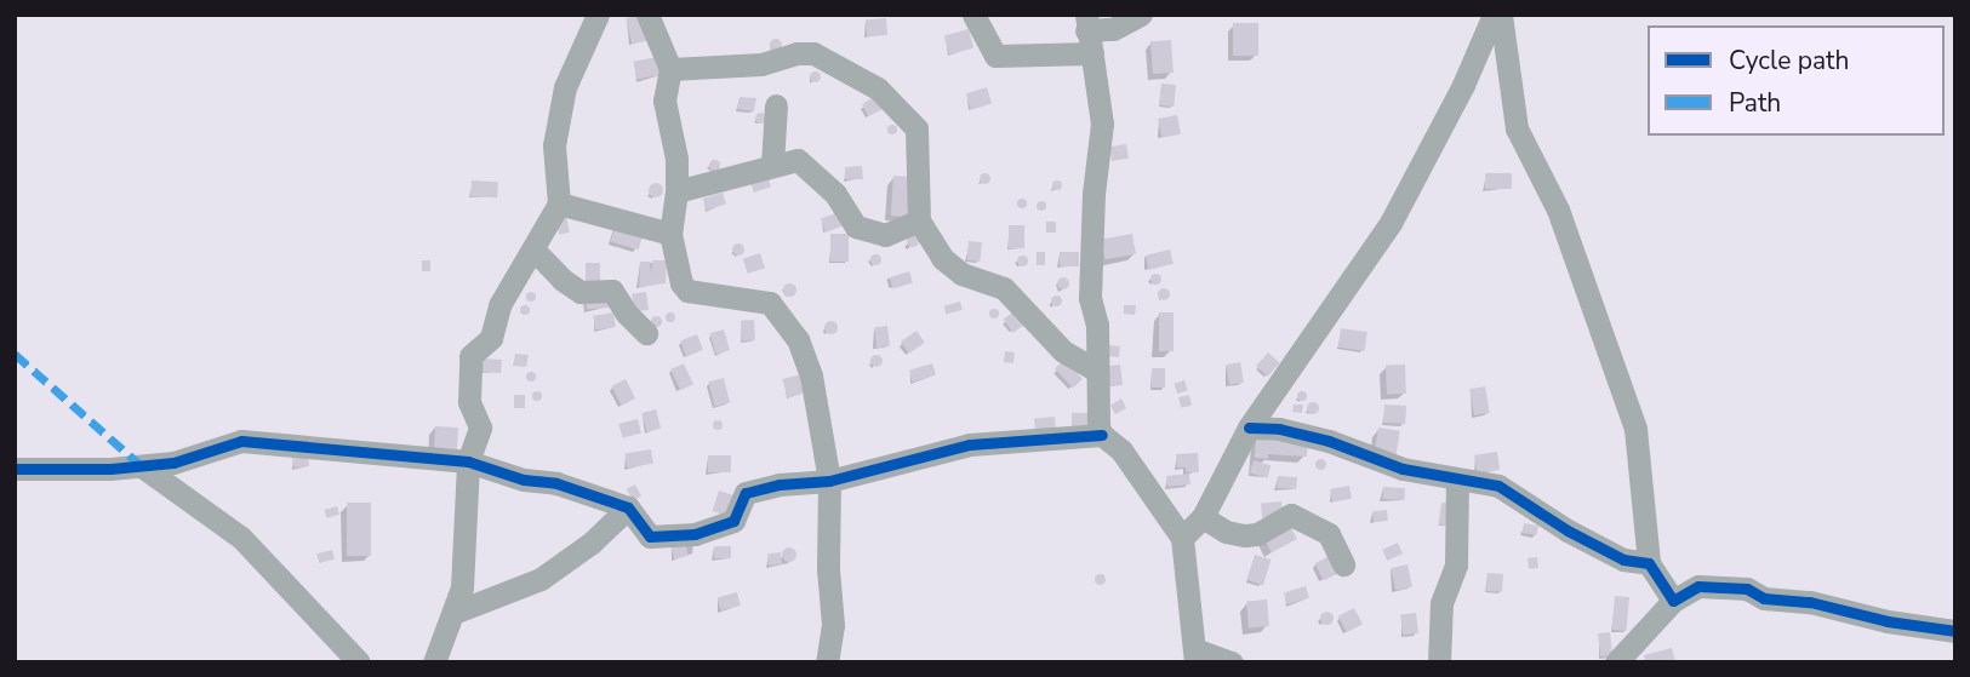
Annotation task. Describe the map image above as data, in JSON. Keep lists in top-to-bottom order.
{
  "legend": ["Cycle path", "Path"]
}
